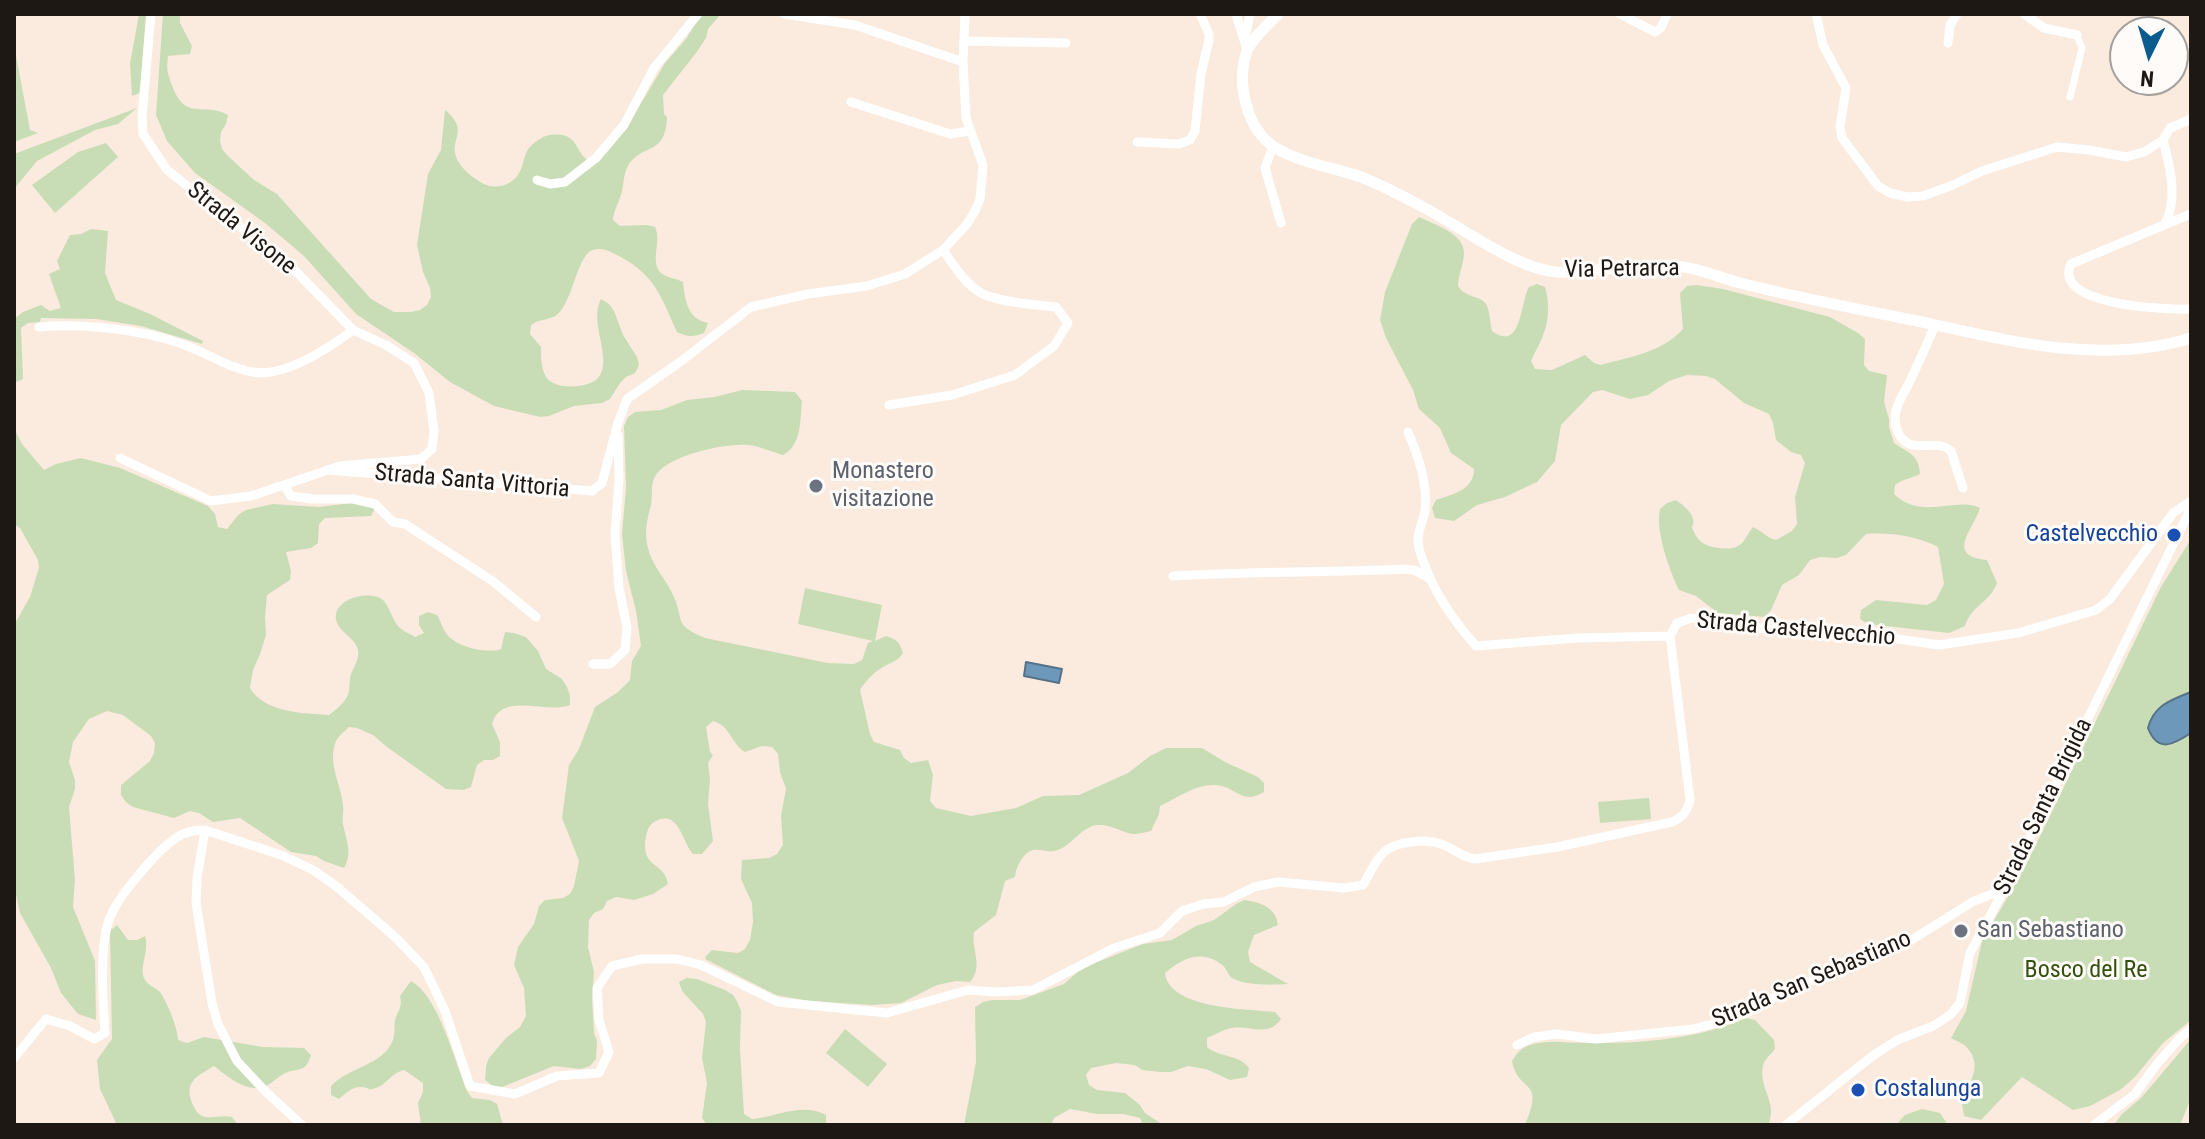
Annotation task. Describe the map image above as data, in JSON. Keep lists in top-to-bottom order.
{
  "streets": {
    "street": [
      "Strada Visone",
      "Via Petrarca",
      "Strada Santa Vittoria",
      "Strada Castelvecchio",
      "Strada Santa Brigida",
      "Strada San Sebastiano"
    ]
  },
  "crossings": [
    ["Strada Visone", "Strada Santa Vittoria"],
    ["Strada Santa Brigida", "Strada San Sebastiano"]
  ],
  "parks": ["Bosco del Re"],
  "places": [
    "Monastero visitazione",
    "Castelvecchio",
    "San Sebastiano",
    "Costalunga"
  ],
  "north": "bottom"
}
